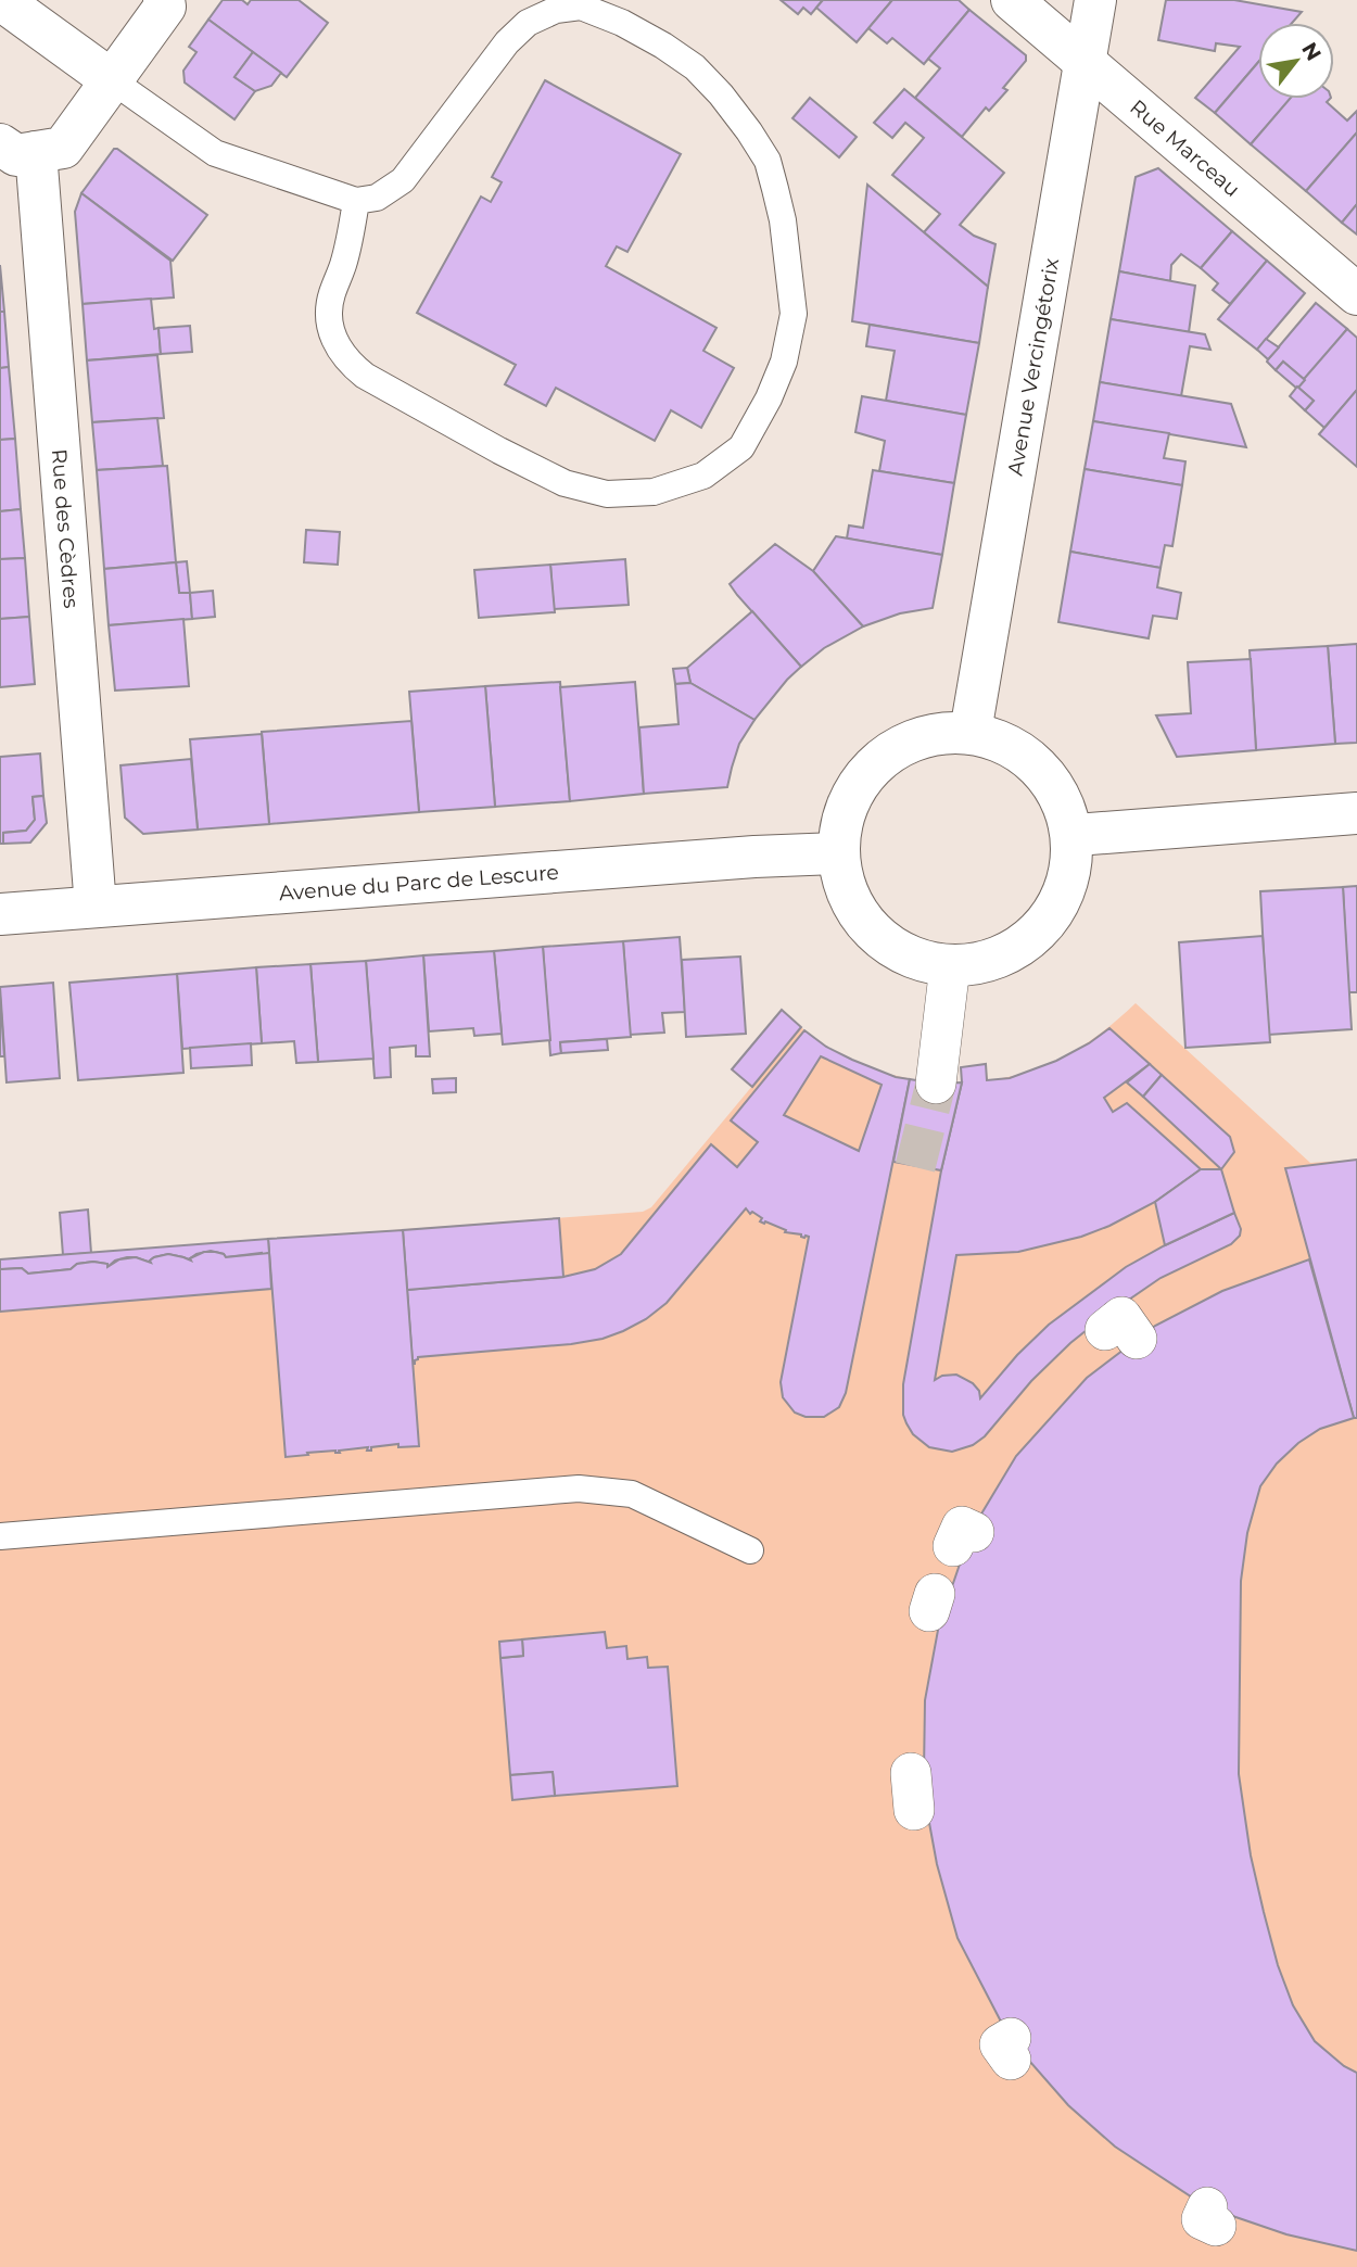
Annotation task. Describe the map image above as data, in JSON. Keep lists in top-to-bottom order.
{
  "streets": {
    "street": [
      "Rue Marceau",
      "Avenue Vercingétorix",
      "Rue des Cèdres",
      "Avenue du Parc de Lescure"
    ]
  },
  "crossings": [
    ["Rue Marceau", "Avenue Vercingétorix"],
    ["Avenue Vercingétorix", "Avenue du Parc de Lescure"],
    ["Rue des Cèdres", "Avenue du Parc de Lescure"]
  ],
  "north": "top right"
}
